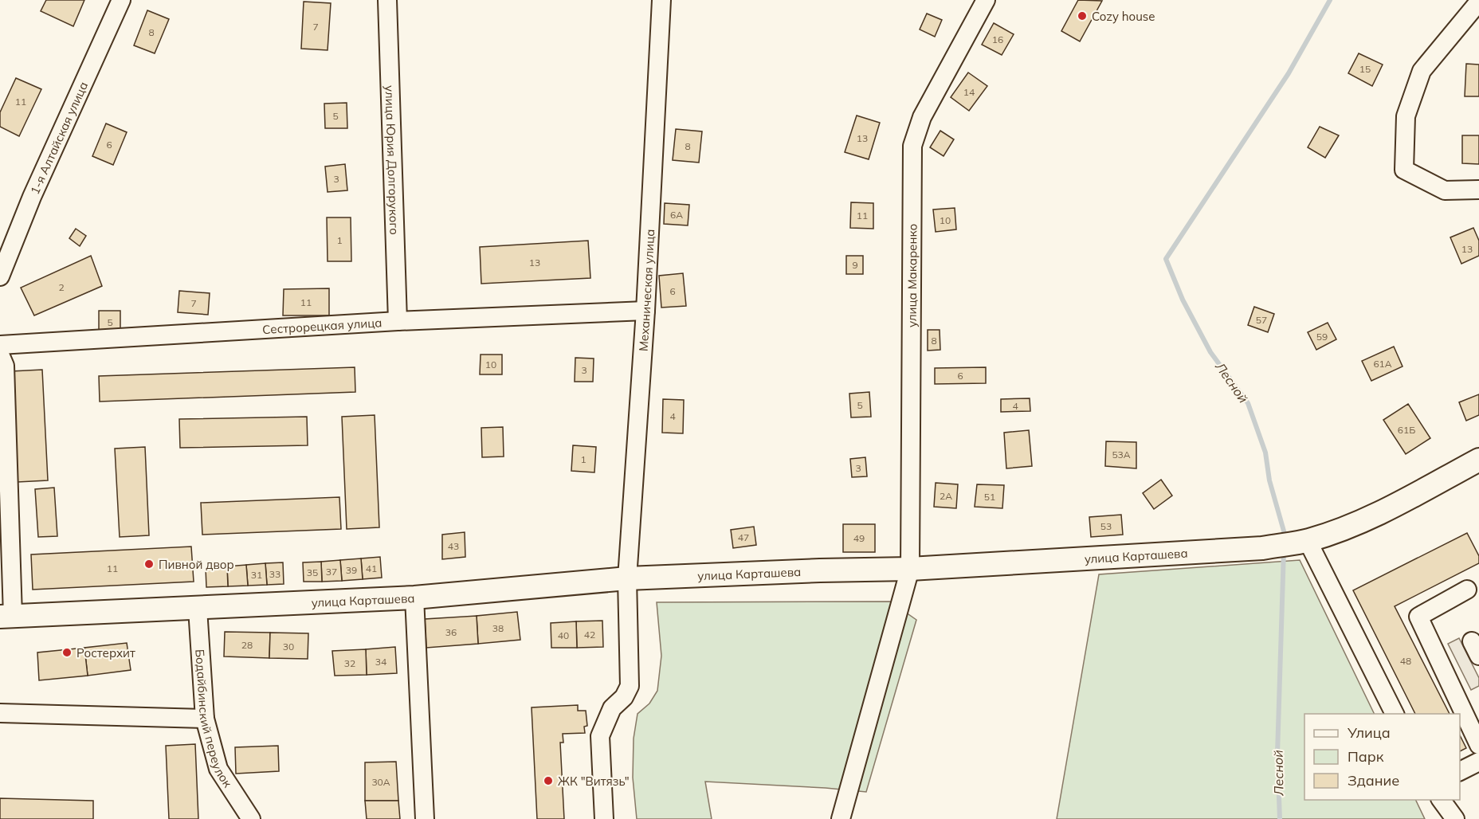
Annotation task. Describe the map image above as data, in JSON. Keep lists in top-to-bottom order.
{
  "streets": {
    "main road": ["улица Карташева"],
    "street": [
      "1-я Алтайская улица",
      "улица Юрия Долгорукого",
      "улица Макаренко",
      "Механическая улица",
      "Сестрорецкая улица",
      "Бодайбинский переулок"
    ]
  },
  "crossings": [
    ["улица Юрия Долгорукого", "Сестрорецкая улица"],
    ["улица Макаренко", "улица Карташева"],
    ["Механическая улица", "Сестрорецкая улица"],
    ["Механическая улица", "улица Карташева"],
    ["улица Карташева", "Бодайбинский переулок"]
  ],
  "water": ["Лесной"],
  "places": [
    "Cozy house",
    "Пивной двор",
    "Ростерхит",
    "ЖК \"Витязь\""
  ],
  "house_numbers": [
    "7",
    "8",
    "16",
    "15",
    "14",
    "11",
    "5",
    "13",
    "6",
    "8",
    "3",
    "6А",
    "11",
    "10",
    "1",
    "13",
    "13",
    "9",
    "2",
    "6",
    "11",
    "7",
    "57",
    "5",
    "59",
    "8",
    "61А",
    "10",
    "3",
    "6",
    "5",
    "4",
    "4",
    "61Б",
    "53А",
    "1",
    "3",
    "2А",
    "51",
    "53",
    "47",
    "49",
    "43",
    "11",
    "41",
    "39",
    "37",
    "35",
    "33",
    "31",
    "38",
    "36",
    "42",
    "40",
    "28",
    "30",
    "48",
    "34",
    "32",
    "30А"
  ],
  "legend": ["Улица", "Парк", "Здание"]
}
